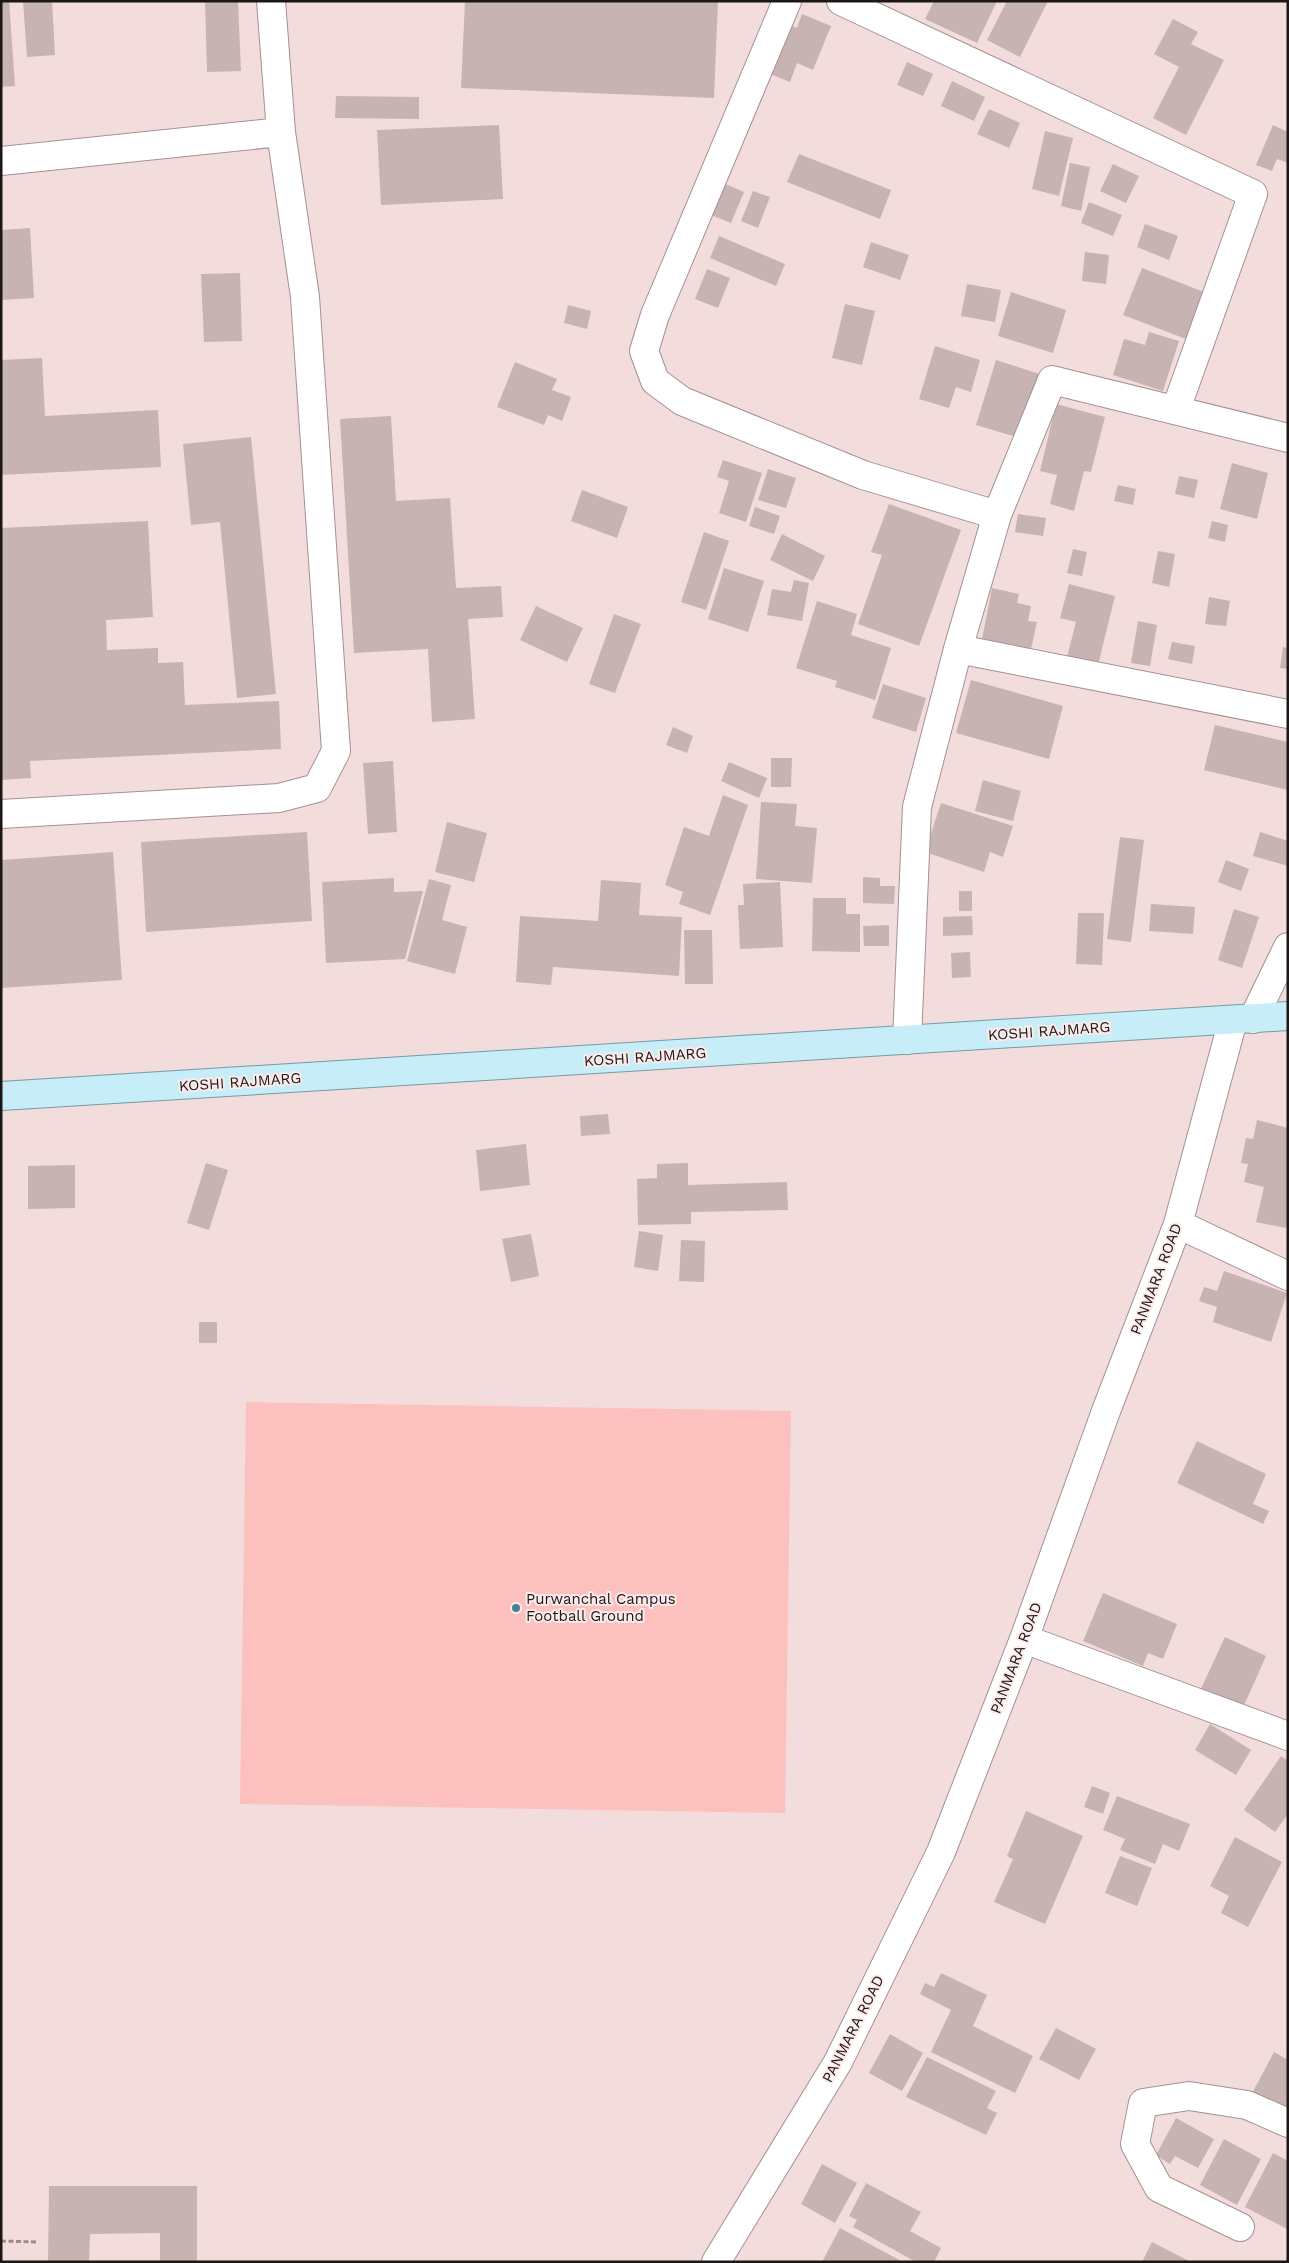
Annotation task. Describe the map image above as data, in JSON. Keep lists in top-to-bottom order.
{
  "streets": {
    "main road": ["KOSHI RAJMARG"],
    "street": ["PANMARA ROAD"]
  },
  "crossings": [
    ["KOSHI RAJMARG", "PANMARA ROAD"]
  ],
  "places": ["Purwanchal Campus Football Ground"]
}
